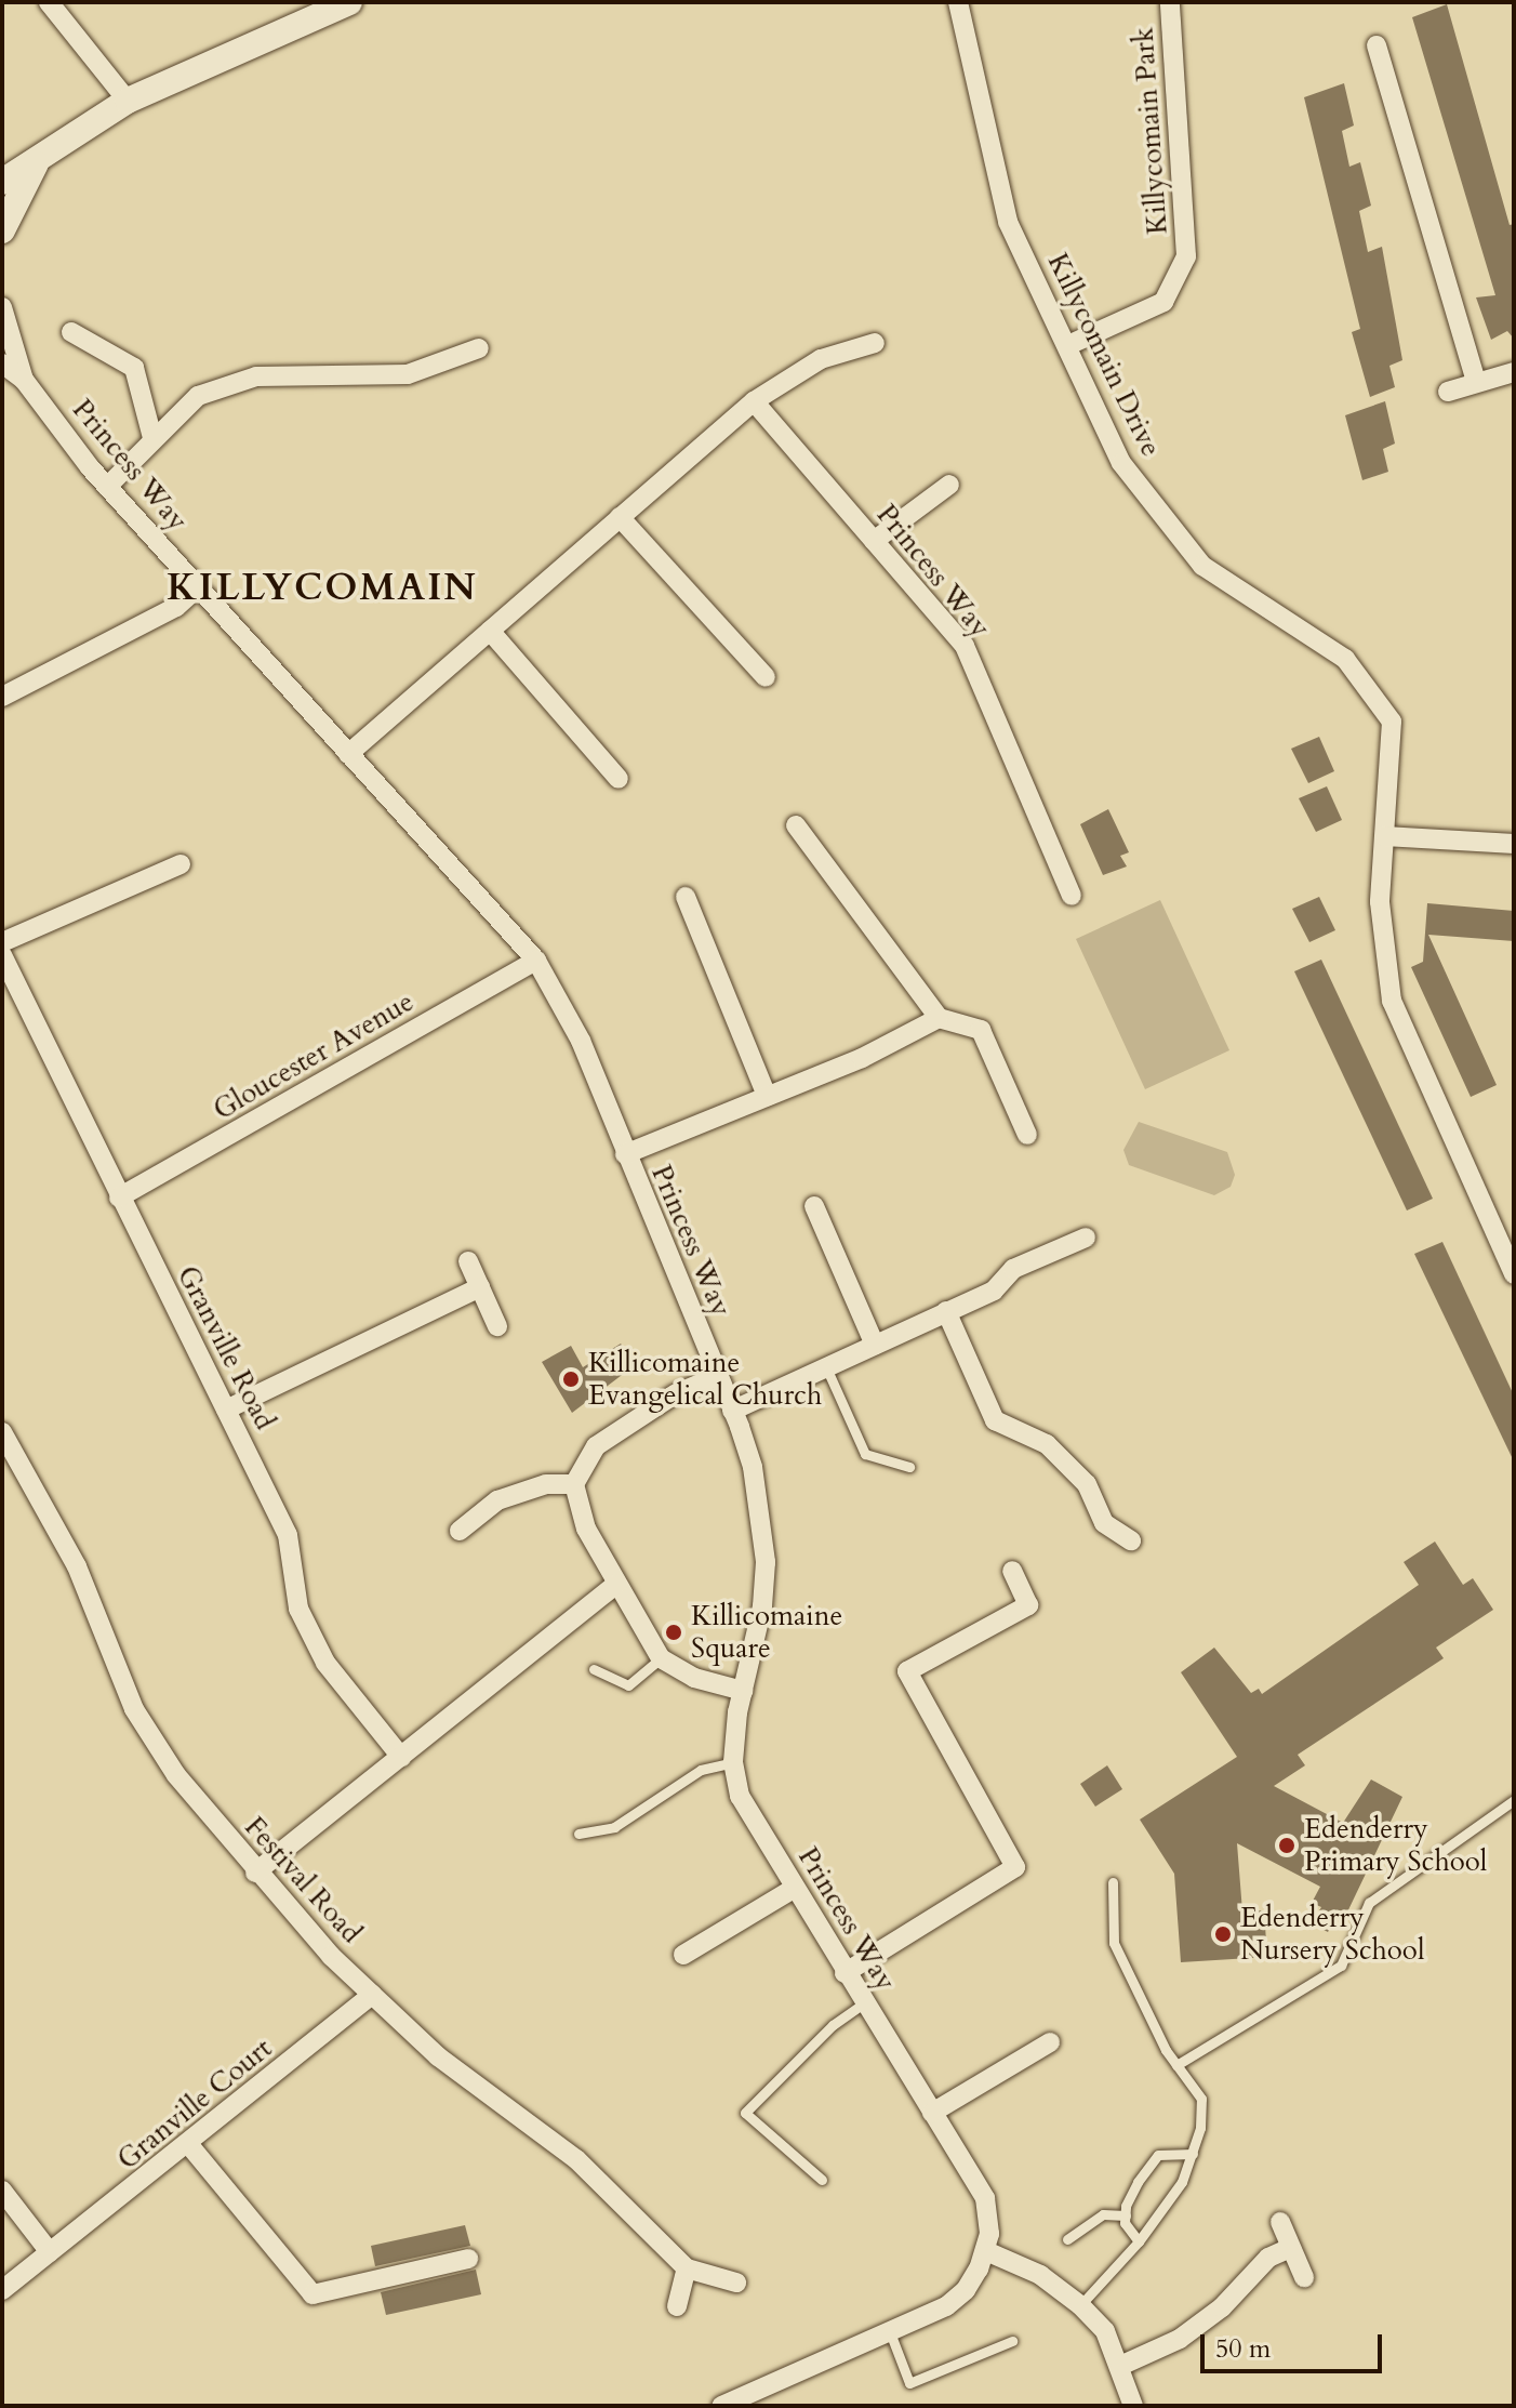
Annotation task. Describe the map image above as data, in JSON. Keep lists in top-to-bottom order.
{
  "streets": {
    "street": [
      "Killycomain Park",
      "Killycomain Drive",
      "Princess Way",
      "Gloucester Avenue",
      "Granville Road",
      "Festival Road",
      "Granville Court"
    ]
  },
  "crossings": [
    ["Killycomain Park", "Killycomain Drive"],
    ["Princess Way", "Gloucester Avenue"],
    ["Gloucester Avenue", "Granville Road"],
    ["Festival Road", "Granville Court"]
  ],
  "districts": ["KILLYCOMAIN"],
  "places": [
    "Killicomaine Evangelical Church",
    "Killicomaine Square",
    "Edenderry Primary School",
    "Edenderry Nursery School"
  ],
  "scale_bar": "50 m"
}
